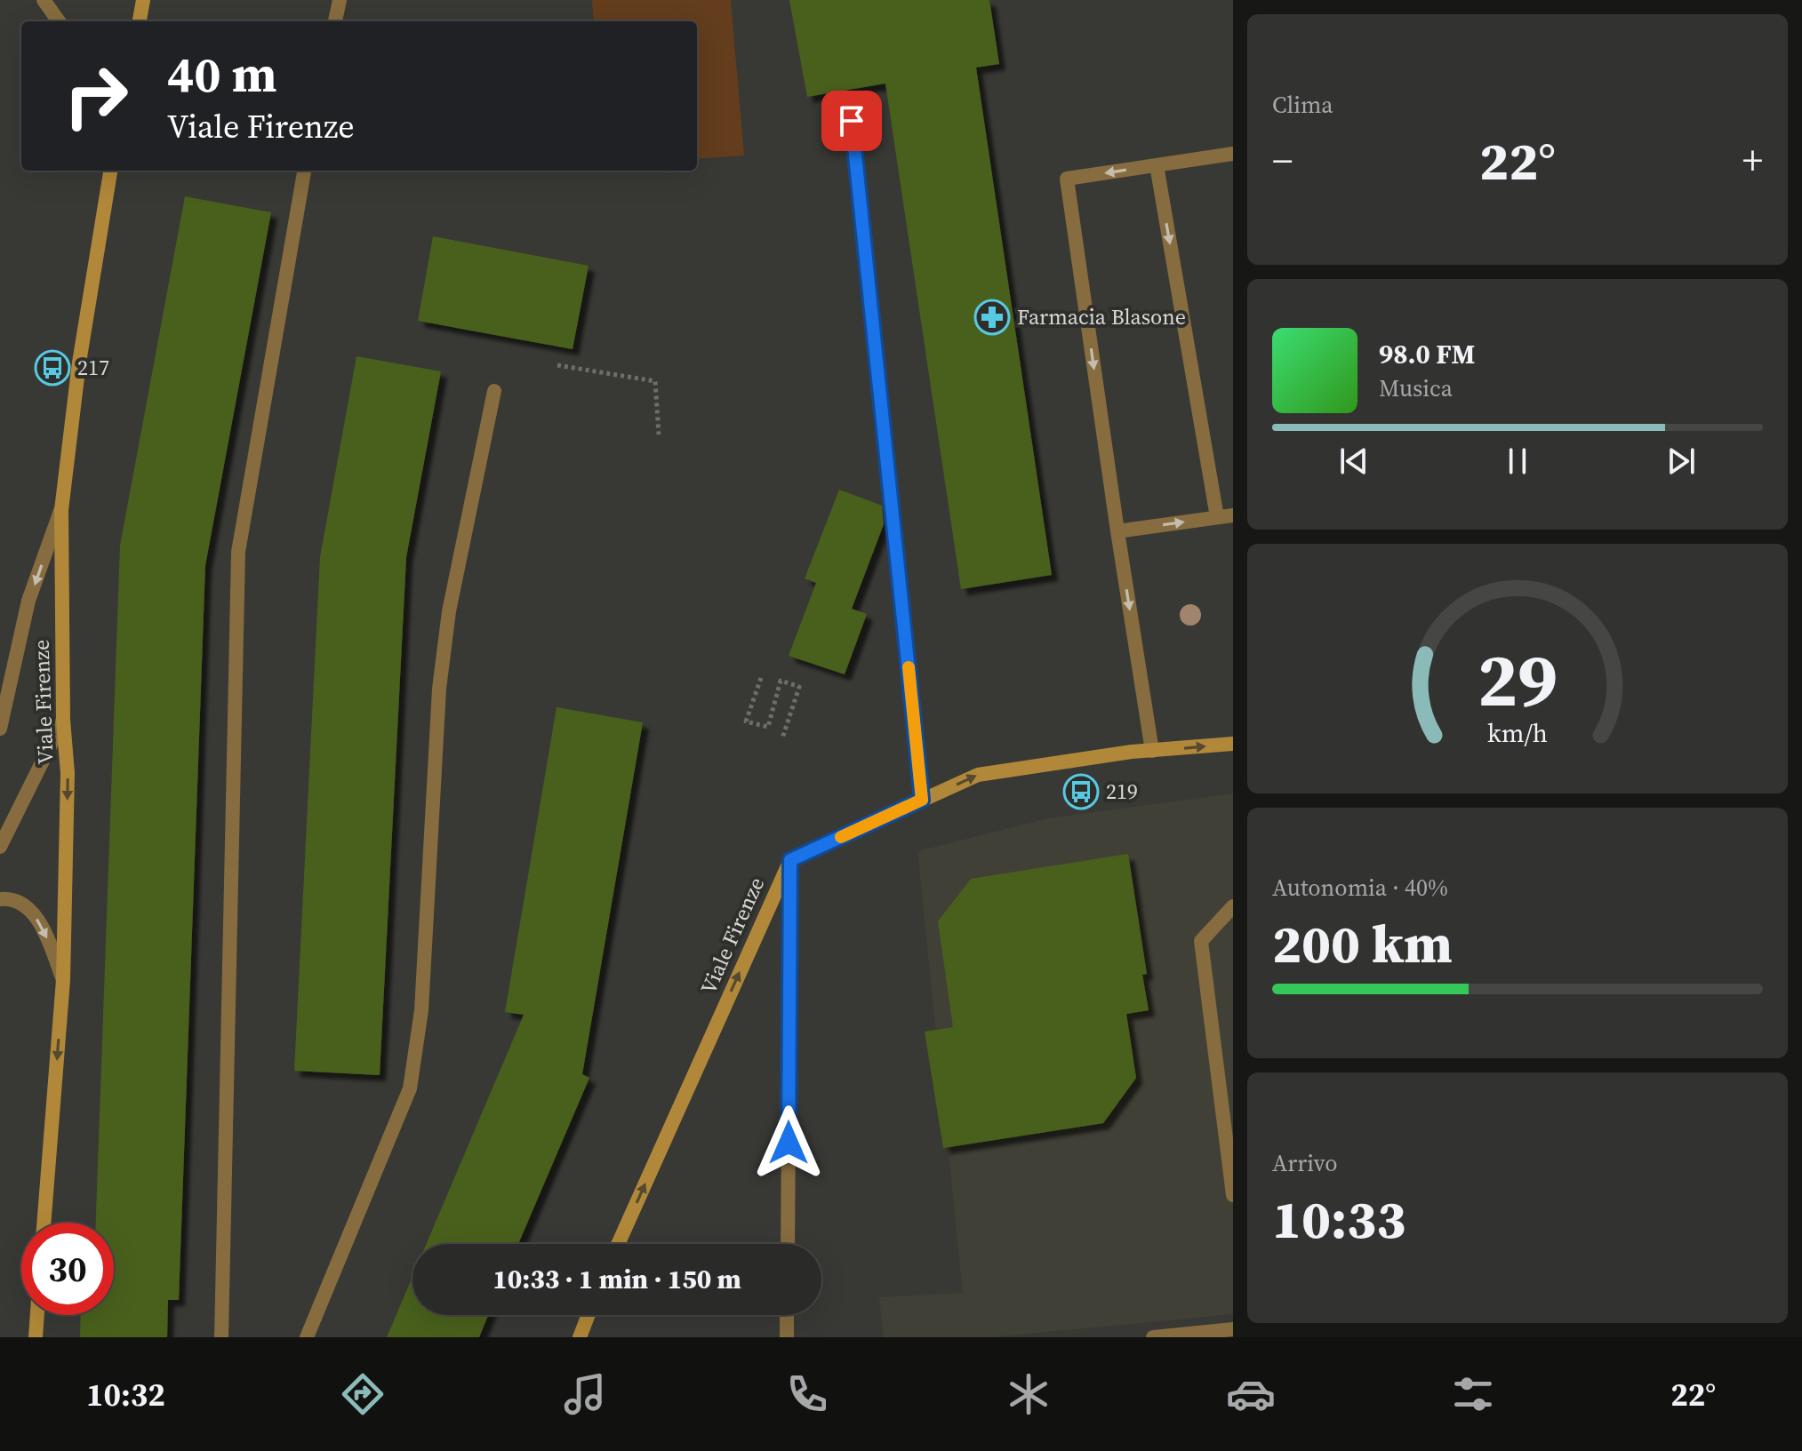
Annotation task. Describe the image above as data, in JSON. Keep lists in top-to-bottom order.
{
  "streets": {
    "main road": ["Viale Firenze"]
  },
  "places": {
    "pharmacy": ["Farmacia Blasone"],
    "bus stop": ["217", "219"]
  },
  "page": {
    "tile": [
      "Clima",
      ["Autonomia · 40%", "200 km"],
      ["Arrivo", "10:33"]
    ],
    "turn": ["40 m", "Viale Firenze"],
    "heat": ["−", "22°", "+"],
    "song": ["98.0 FM", "Musica"],
    "limit": "30",
    "trip": "10:33 · 1 min · 150 m",
    "tabs": ["10:32", "22°"],
    "gauge": ["29", "km/h"]
  }
}
